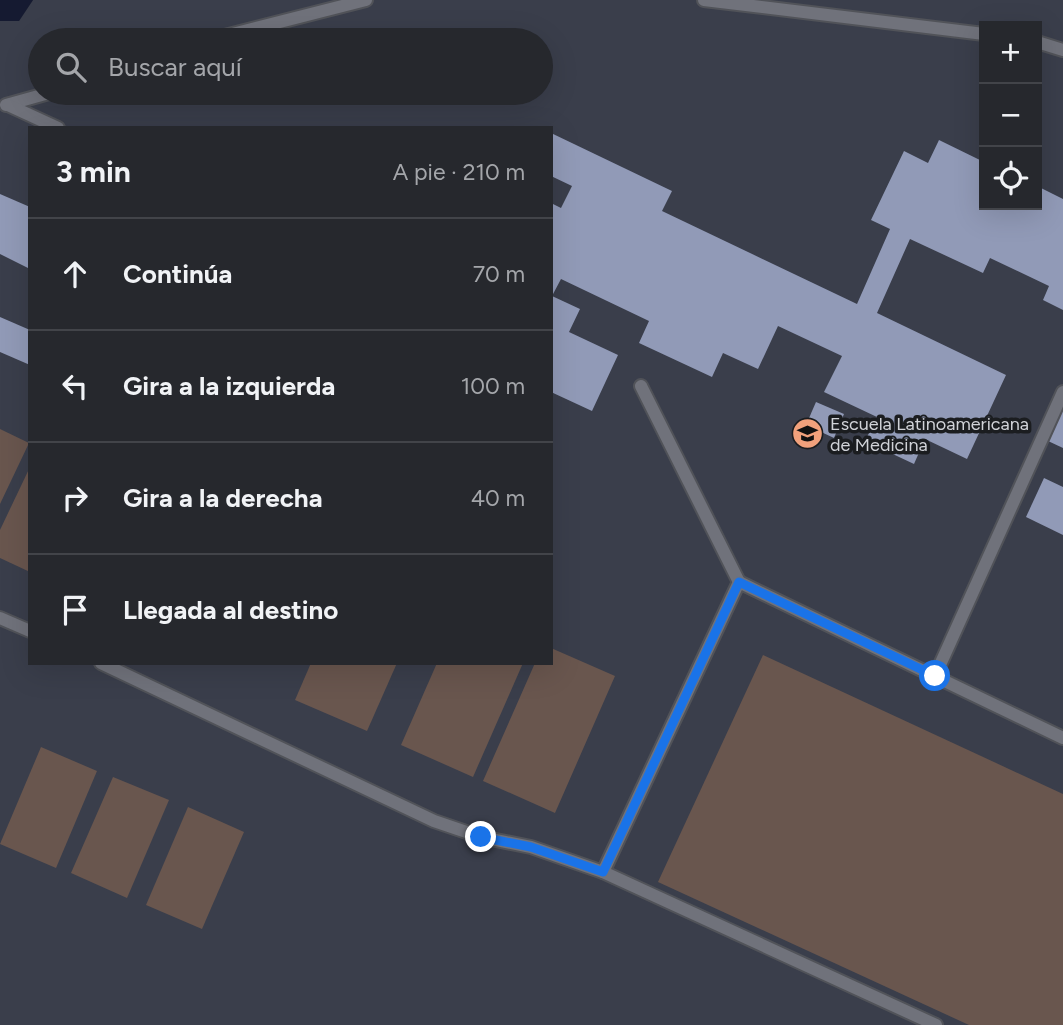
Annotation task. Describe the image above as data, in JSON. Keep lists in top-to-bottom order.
{
  "places": {
    "school or university": ["Escuela Latinoamericana de Medicina"]
  },
  "page": {
    "map_buttons": ["+", "−"],
    "search": "Buscar aquí",
    "heading": ["3 min", "A pie · 210 m"],
    "list": [
      ["Continúa", "70 m"],
      ["Gira a la izquierda", "100 m"],
      ["Gira a la derecha", "40 m"],
      "Llegada al destino"
    ]
  }
}
